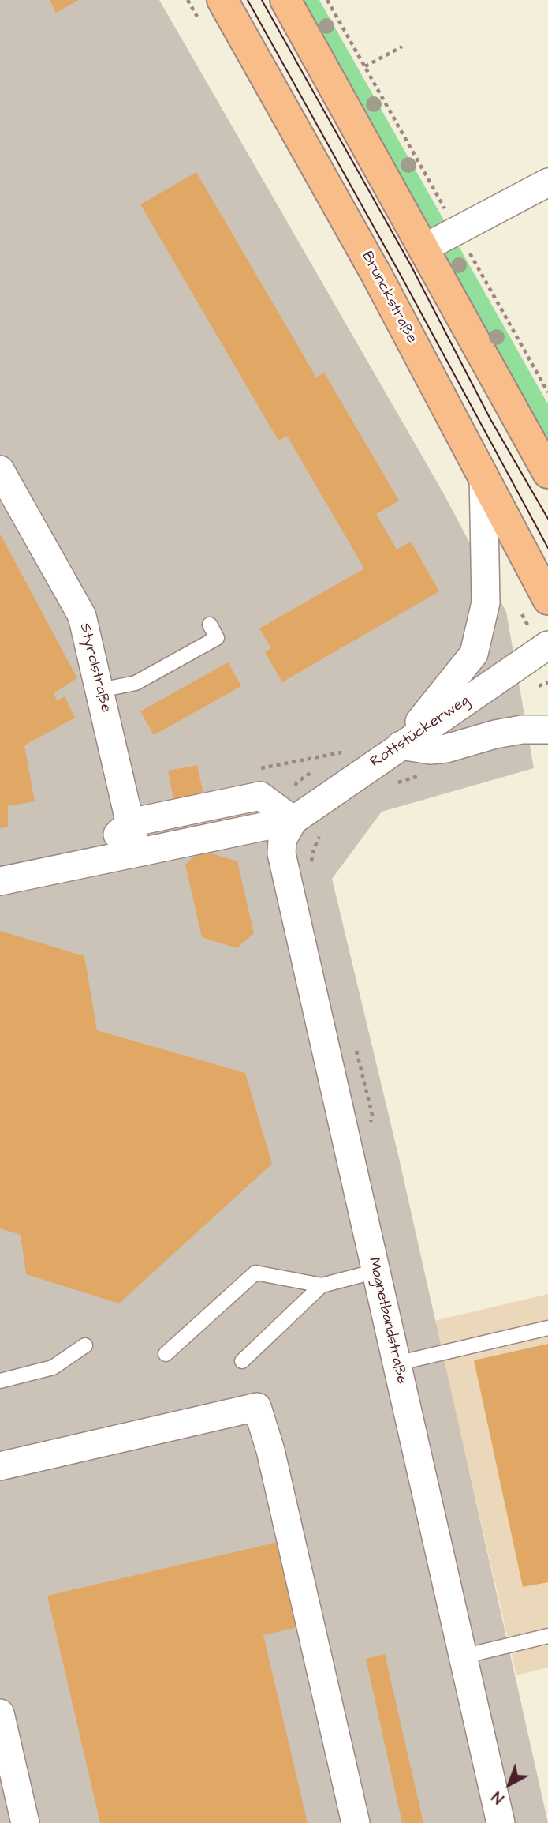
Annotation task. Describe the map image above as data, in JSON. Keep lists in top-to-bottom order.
{
  "streets": {
    "main road": ["Brunckstraße"],
    "street": ["Styrolstraße", "Rottstückerweg", "Magnetbandstraße"]
  },
  "crossings": [
    ["Styrolstraße", "Rottstückerweg"],
    ["Rottstückerweg", "Magnetbandstraße"]
  ],
  "north": "bottom left"
}
